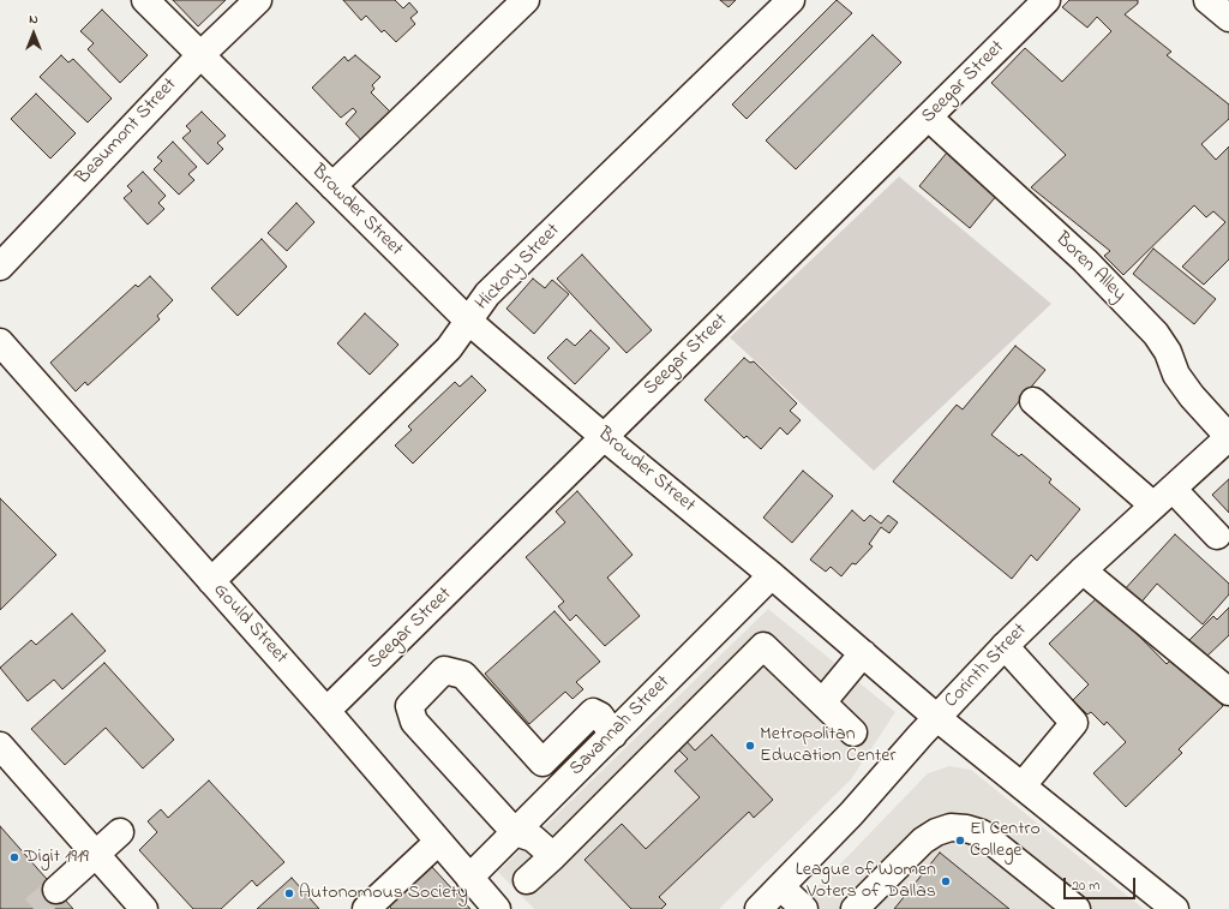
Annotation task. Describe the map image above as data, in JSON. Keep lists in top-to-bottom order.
{
  "streets": {
    "street": [
      "Seegar Street",
      "Beaumont Street",
      "Browder Street",
      "Hickory Street",
      "Boren Alley",
      "Gould Street",
      "Corinth Street",
      "Savannah Street"
    ]
  },
  "crossings": [
    ["Seegar Street", "Browder Street"],
    ["Seegar Street", "Boren Alley"],
    ["Seegar Street", "Gould Street"],
    ["Beaumont Street", "Browder Street"],
    ["Browder Street", "Hickory Street"],
    ["Browder Street", "Corinth Street"],
    ["Browder Street", "Savannah Street"],
    ["Hickory Street", "Gould Street"],
    ["Boren Alley", "Corinth Street"],
    ["Gould Street", "Savannah Street"]
  ],
  "places": [
    "Metropolitan Education Center",
    "El Centro College",
    "Digit 1919",
    "League of Women Voters of Dallas",
    "Autonomous Society"
  ],
  "scale_bar": "20 m",
  "north": "top"
}
